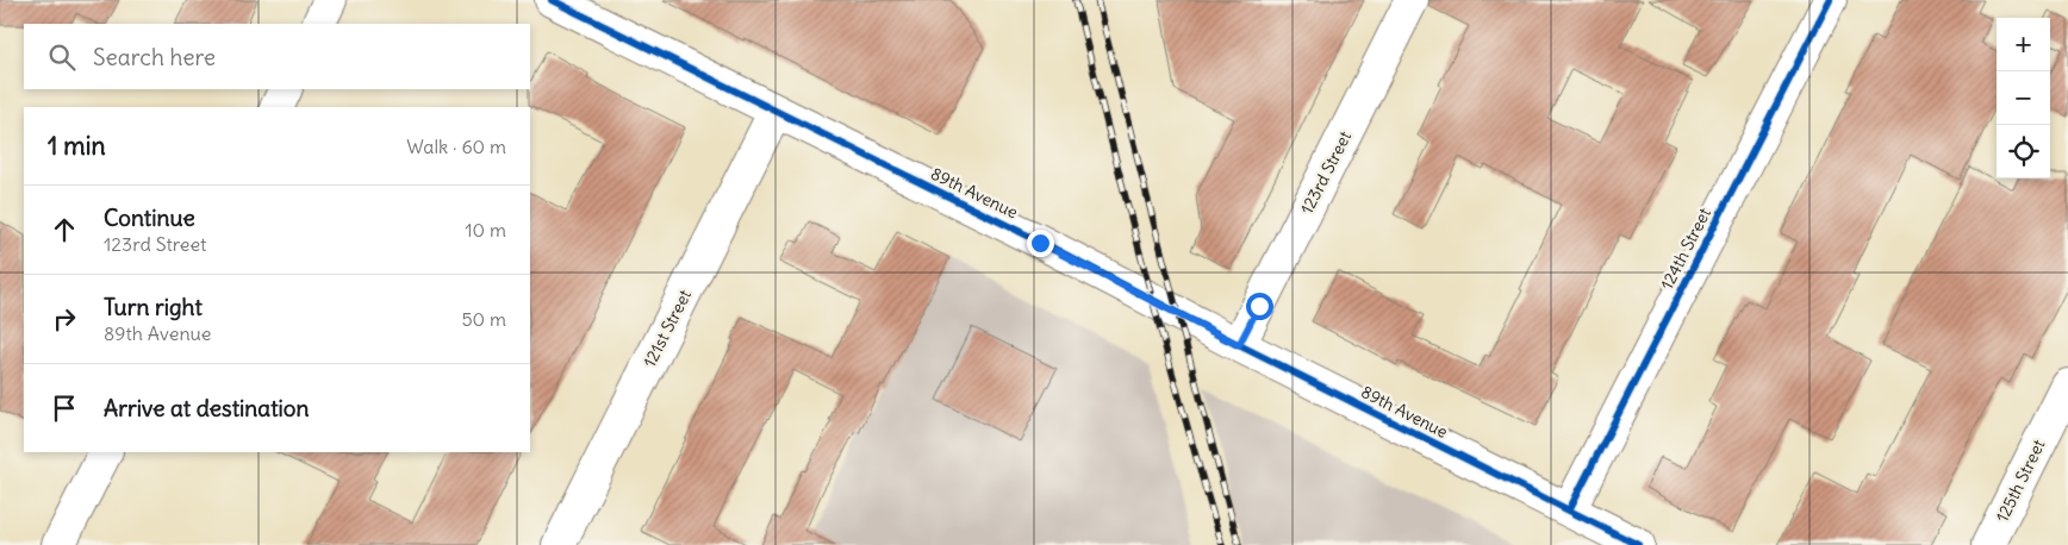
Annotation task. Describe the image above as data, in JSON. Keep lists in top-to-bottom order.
{
  "streets": {
    "street": [
      "123rd Street",
      "89th Avenue",
      "124th Street",
      "121st Street",
      "125th Street"
    ]
  },
  "crossings": [
    ["123rd Street", "89th Avenue"],
    ["89th Avenue", "124th Street"],
    ["89th Avenue", "121st Street"]
  ],
  "page": {
    "map_buttons": ["+", "−"],
    "search": "Search here",
    "heading": ["1 min", "Walk · 60 m"],
    "list": [
      ["Continue", "123rd Street", "10 m"],
      ["Turn right", "89th Avenue", "50 m"],
      "Arrive at destination"
    ]
  }
}
